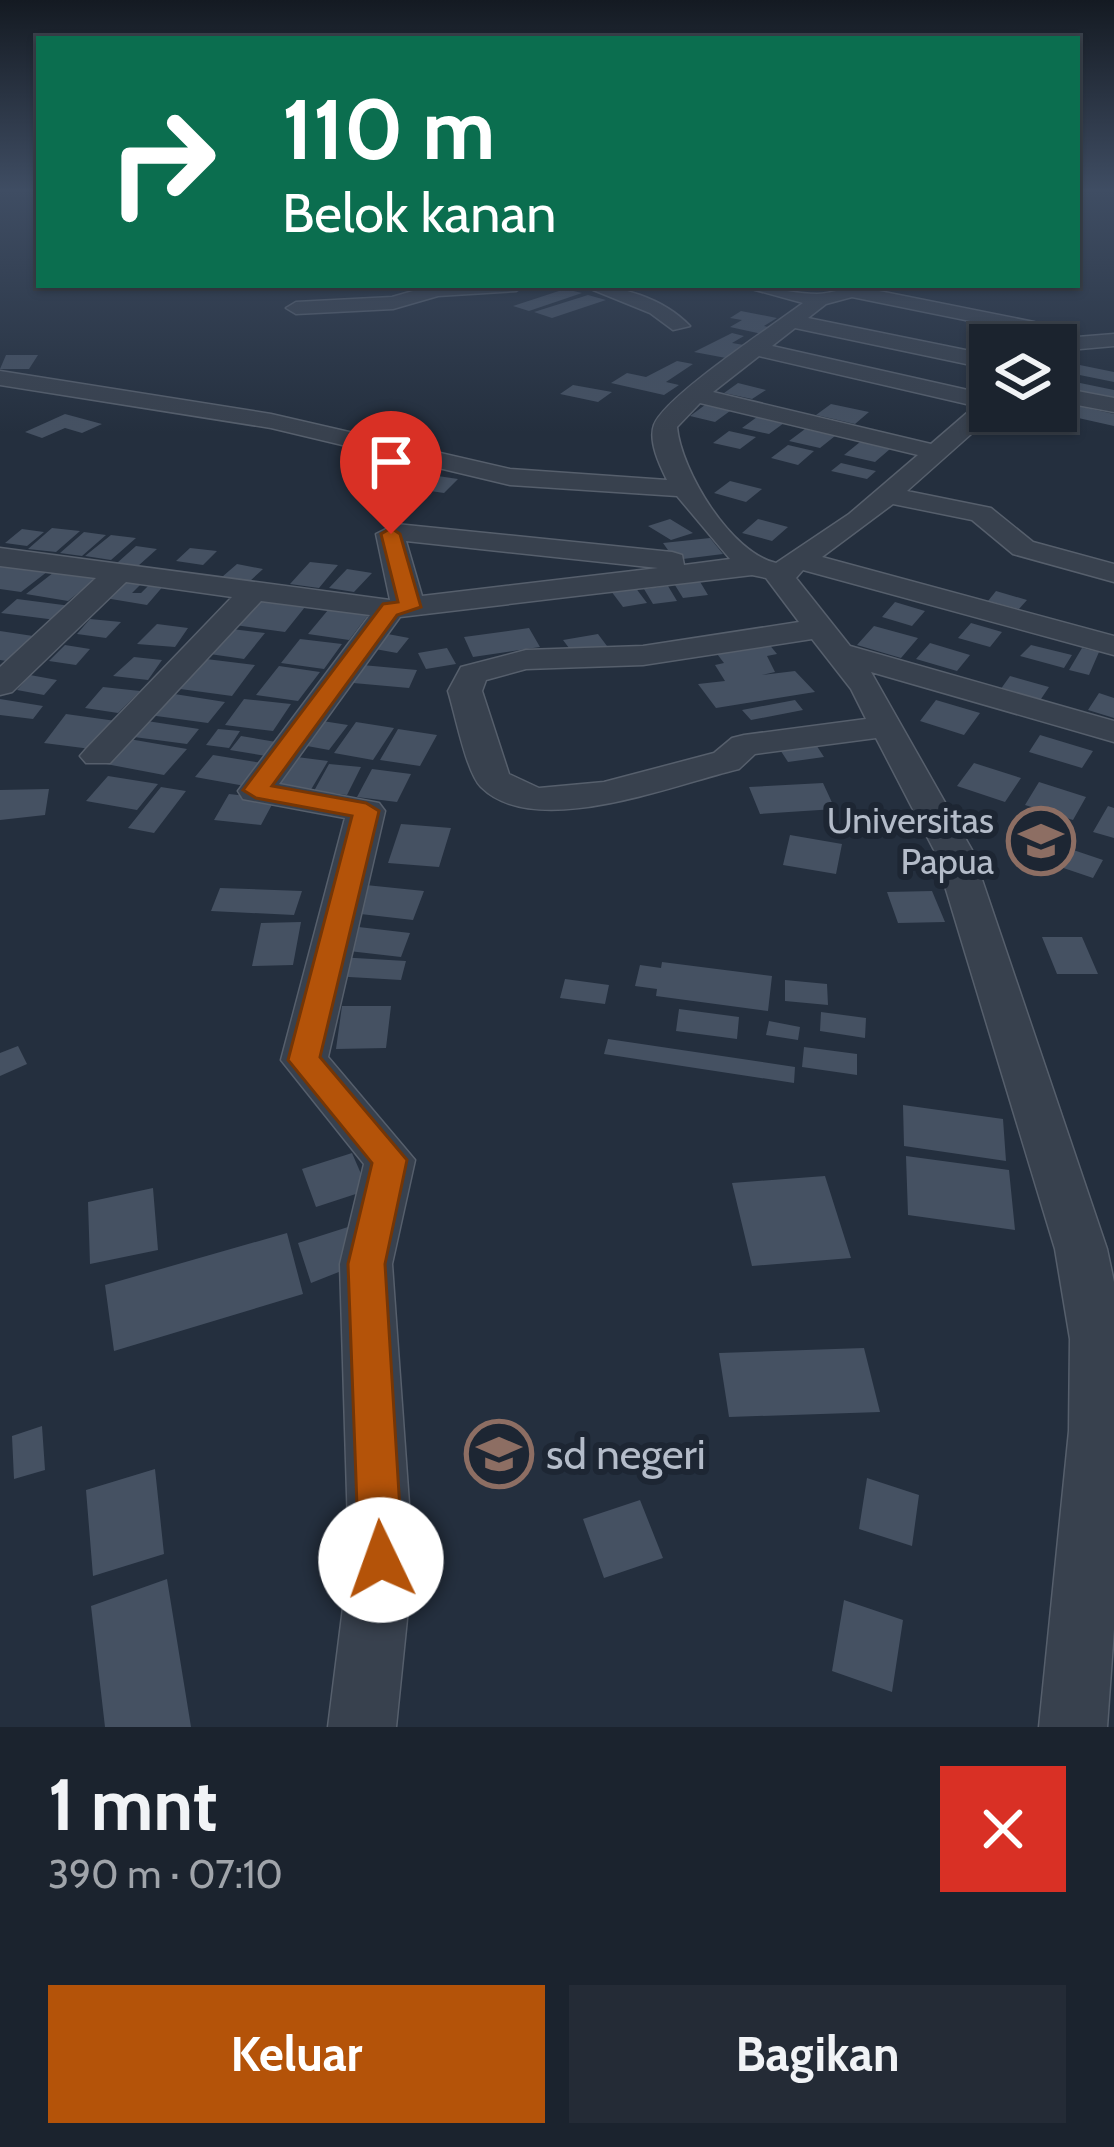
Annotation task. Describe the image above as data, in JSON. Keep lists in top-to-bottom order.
{
  "places": {
    "school or university": ["Universitas Papua", "sd negeri"]
  },
  "page": {
    "turn": ["110 m", "Belok kanan"],
    "heading": ["1 mnt", "390 m · 07:10"],
    "buttons": ["Keluar", "Bagikan"]
  }
}
